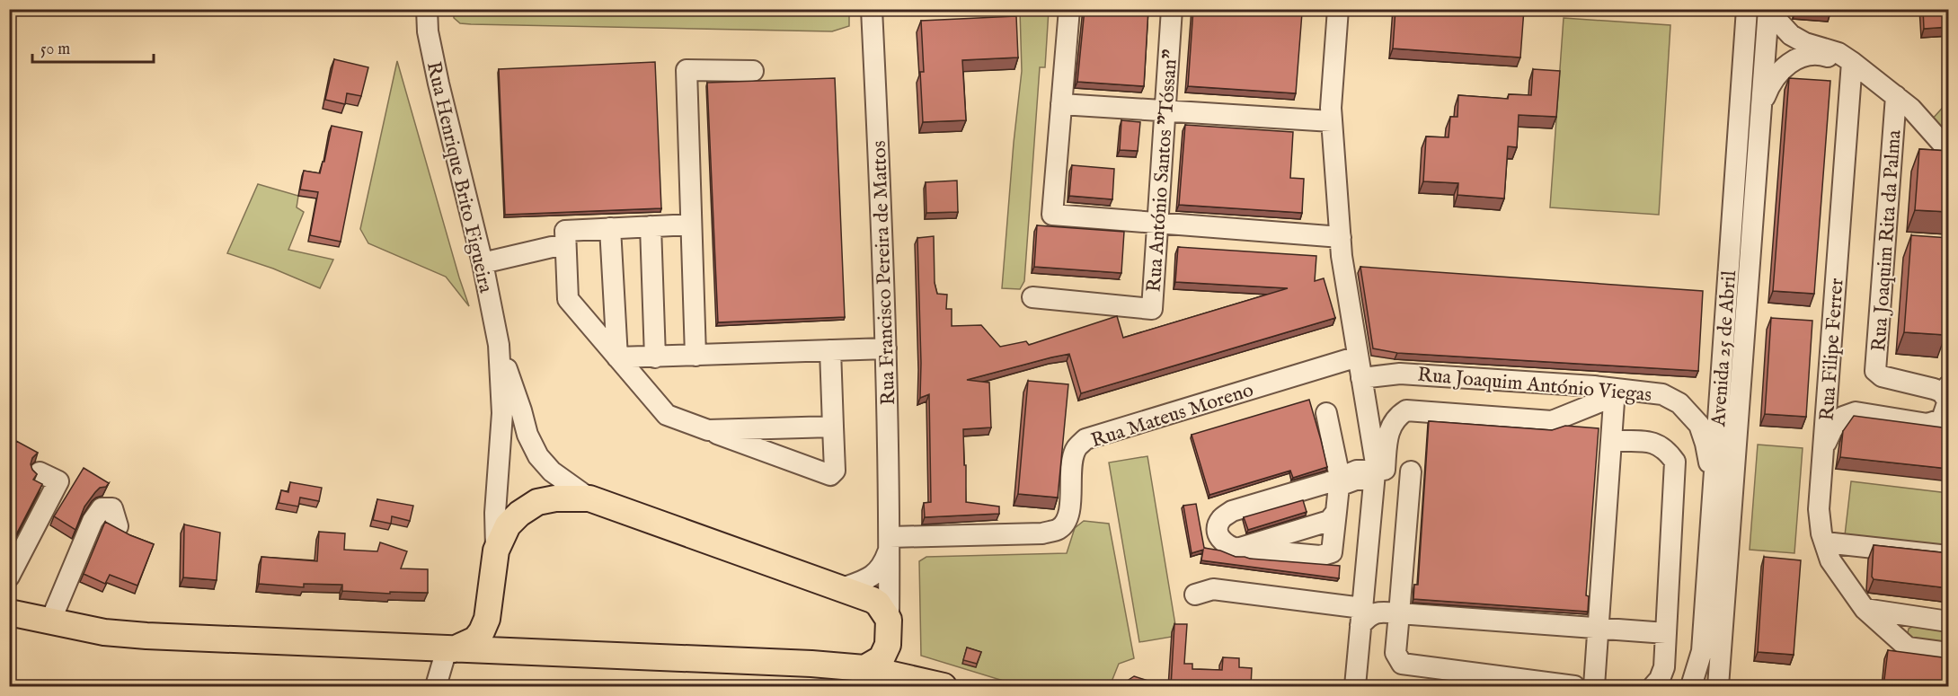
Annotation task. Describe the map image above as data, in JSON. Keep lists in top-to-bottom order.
{
  "streets": {
    "street": [
      "Rua António Santos \"Tóssan\"",
      "Rua Henrique Brito Figueira",
      "Rua Joaquim Rita da Palma",
      "Rua Francisco Pereira de Mattos",
      "Avenida 25 de Abril",
      "Rua Filipe Ferrer",
      "Rua Joaquim António Viegas",
      "Rua Mateus Moreno"
    ]
  },
  "crossings": [
    ["Rua Francisco Pereira de Mattos", "Rua Mateus Moreno"],
    ["Avenida 25 de Abril", "Rua Joaquim António Viegas"]
  ],
  "scale_bar": "50 m"
}
